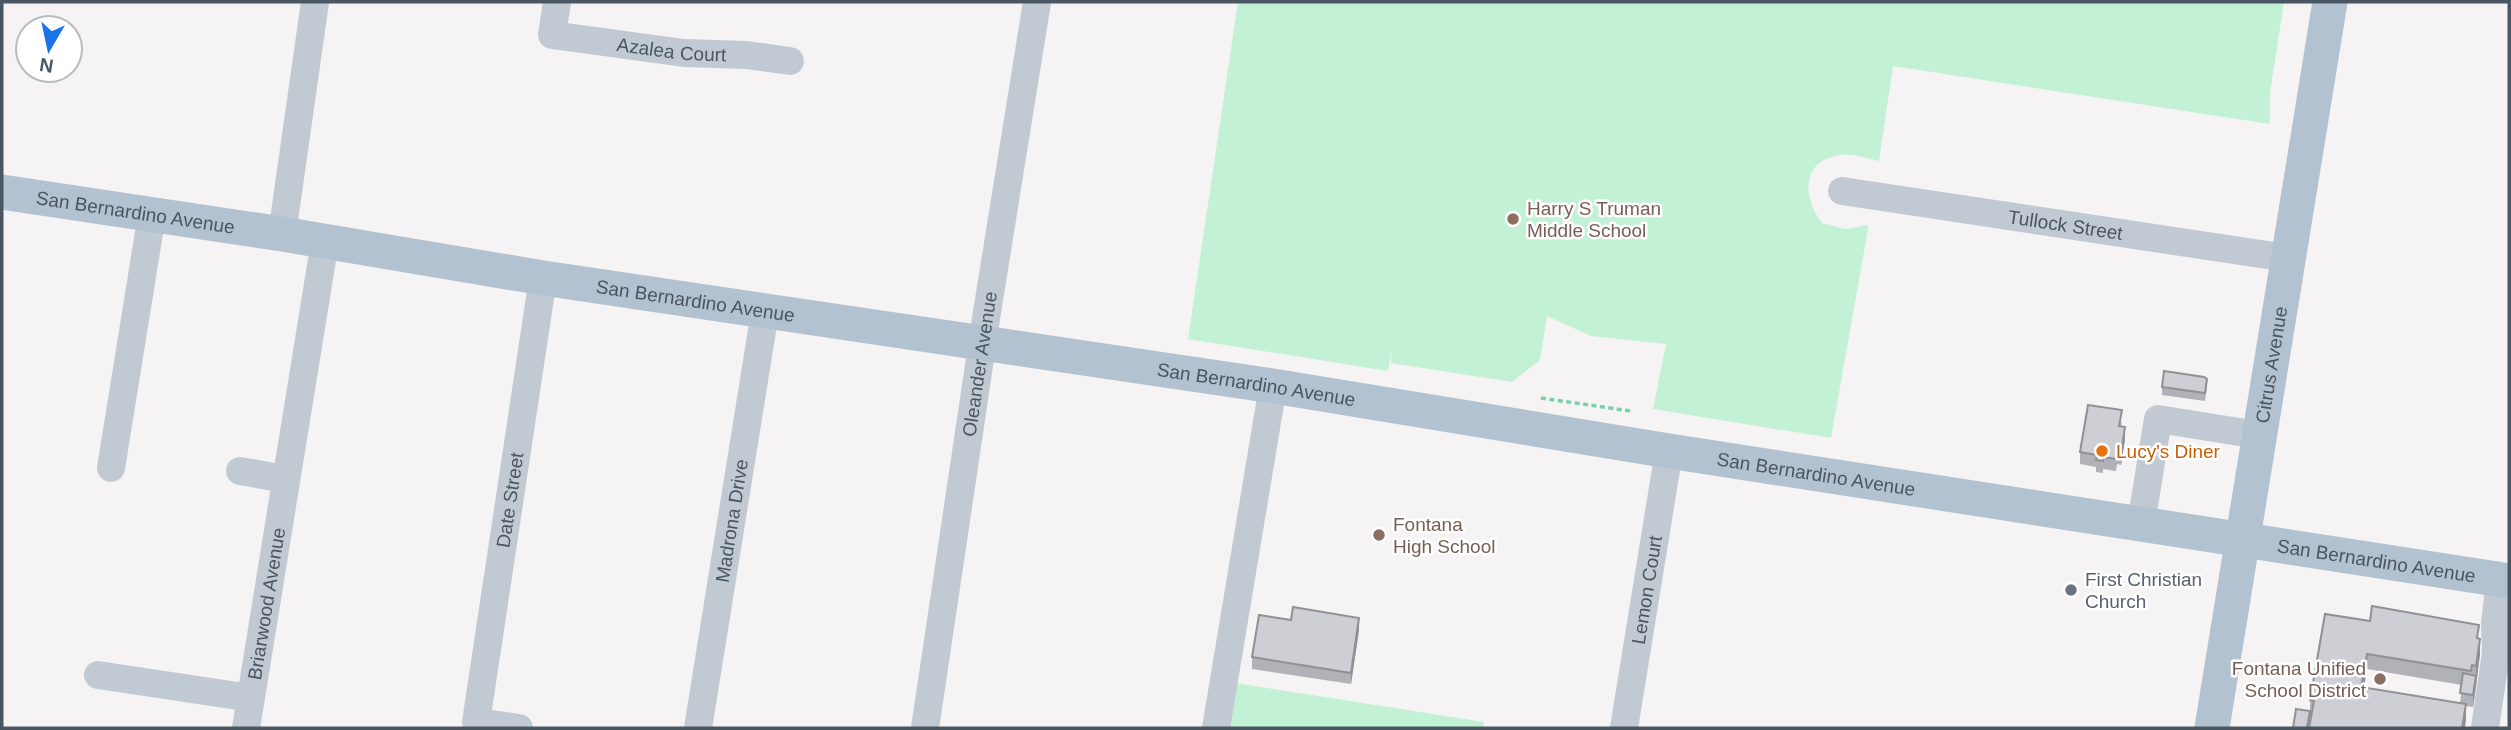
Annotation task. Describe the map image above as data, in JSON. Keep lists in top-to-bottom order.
{
  "streets": {
    "main road": ["San Bernardino Avenue", "Citrus Avenue"],
    "street": [
      "Azalea Court",
      "Tullock Street",
      "Oleander Avenue",
      "Date Street",
      "Madrona Drive",
      "Lemon Court",
      "Briarwood Avenue"
    ]
  },
  "crossings": [
    ["San Bernardino Avenue", "Oleander Avenue"],
    ["San Bernardino Avenue", "Citrus Avenue"],
    ["San Bernardino Avenue", "Date Street"],
    ["San Bernardino Avenue", "Madrona Drive"],
    ["San Bernardino Avenue", "Lemon Court"],
    ["San Bernardino Avenue", "Briarwood Avenue"],
    ["Tullock Street", "Citrus Avenue"]
  ],
  "places": [
    "Harry S Truman Middle School",
    "Lucy's Diner",
    "Fontana High School",
    "First Christian Church",
    "Fontana Unified School District"
  ],
  "north": "bottom"
}
